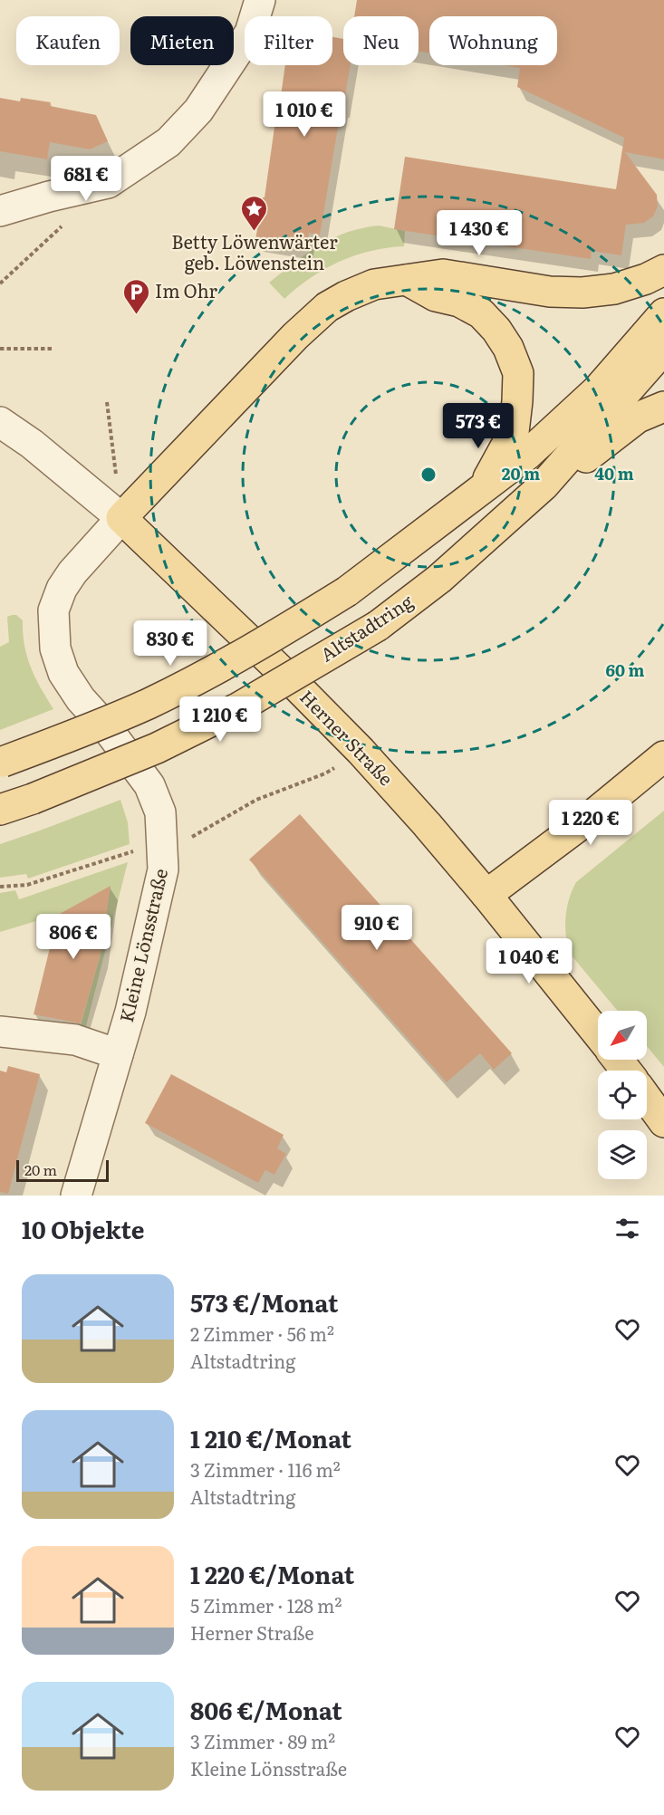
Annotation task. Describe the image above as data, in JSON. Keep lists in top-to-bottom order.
{
  "streets": {
    "main road": ["Altstadtring", "Herner Straße"],
    "street": ["Kleine Lönsstraße"]
  },
  "crossings": [
    ["Herner Straße", "Kleine Lönsstraße"]
  ],
  "places": {
    "place": ["Betty Löwenwärter geb. Löwenstein"],
    "parking": ["Im Ohr"]
  },
  "scale_bar": "20 m",
  "north": "bottom left",
  "page": {
    "chip": [
      "Kaufen",
      "Mieten",
      "Filter",
      "Neu",
      "Wohnung"
    ],
    "price": [
      "1 010 €",
      "681 €",
      "1 430 €",
      "573 €",
      "830 €",
      "1 210 €",
      "1 220 €",
      "910 €",
      "806 €",
      "1 040 €"
    ],
    "scale": "20 m",
    "heading": "10 Objekte",
    "list": [
      {
        "name": "573 €/Monat",
        "note": "2 Zimmer · 56 m² · Altstadtring"
      },
      {
        "name": "1 210 €/Monat",
        "note": "3 Zimmer · 116 m² · Altstadtring"
      },
      {
        "name": "1 220 €/Monat",
        "note": "5 Zimmer · 128 m² · Herner Straße"
      },
      {
        "name": "806 €/Monat",
        "note": "3 Zimmer · 89 m² · Kleine Lönsstraße"
      }
    ]
  },
  "rings": ["20 m", "40 m", "60 m"]
}
